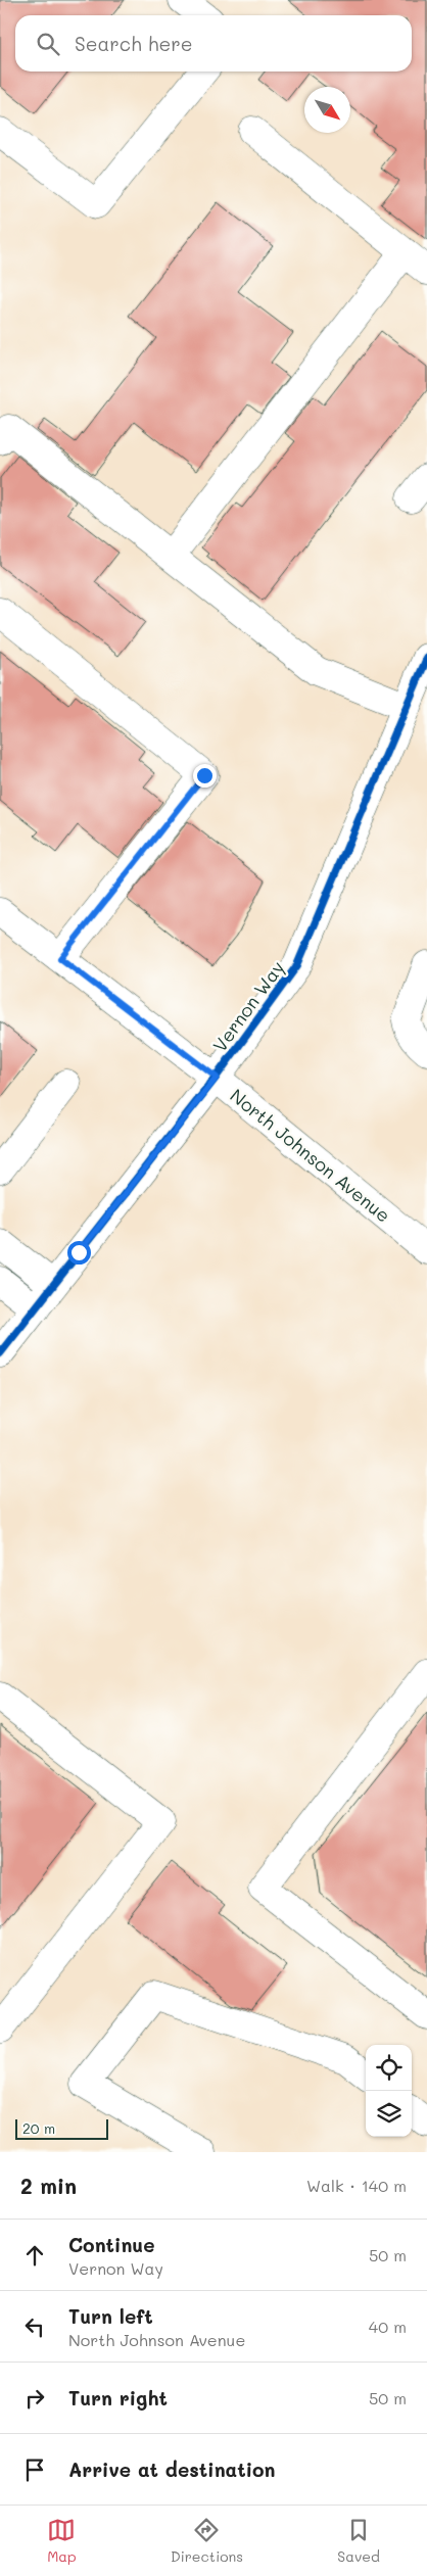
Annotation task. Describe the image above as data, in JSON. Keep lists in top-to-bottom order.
{
  "streets": {
    "street": ["Vernon Way", "North Johnson Avenue"]
  },
  "crossings": [
    ["Vernon Way", "North Johnson Avenue"]
  ],
  "scale_bar": "20 m",
  "north": "bottom right",
  "page": {
    "search": "Search here",
    "scale": "20 m",
    "heading": ["2 min", "Walk · 140 m"],
    "list": [
      ["Continue", "Vernon Way", "50 m"],
      ["Turn left", "North Johnson Avenue", "40 m"],
      ["Turn right", "50 m"],
      "Arrive at destination"
    ],
    "nav": ["Map", "Directions", "Saved"]
  }
}
